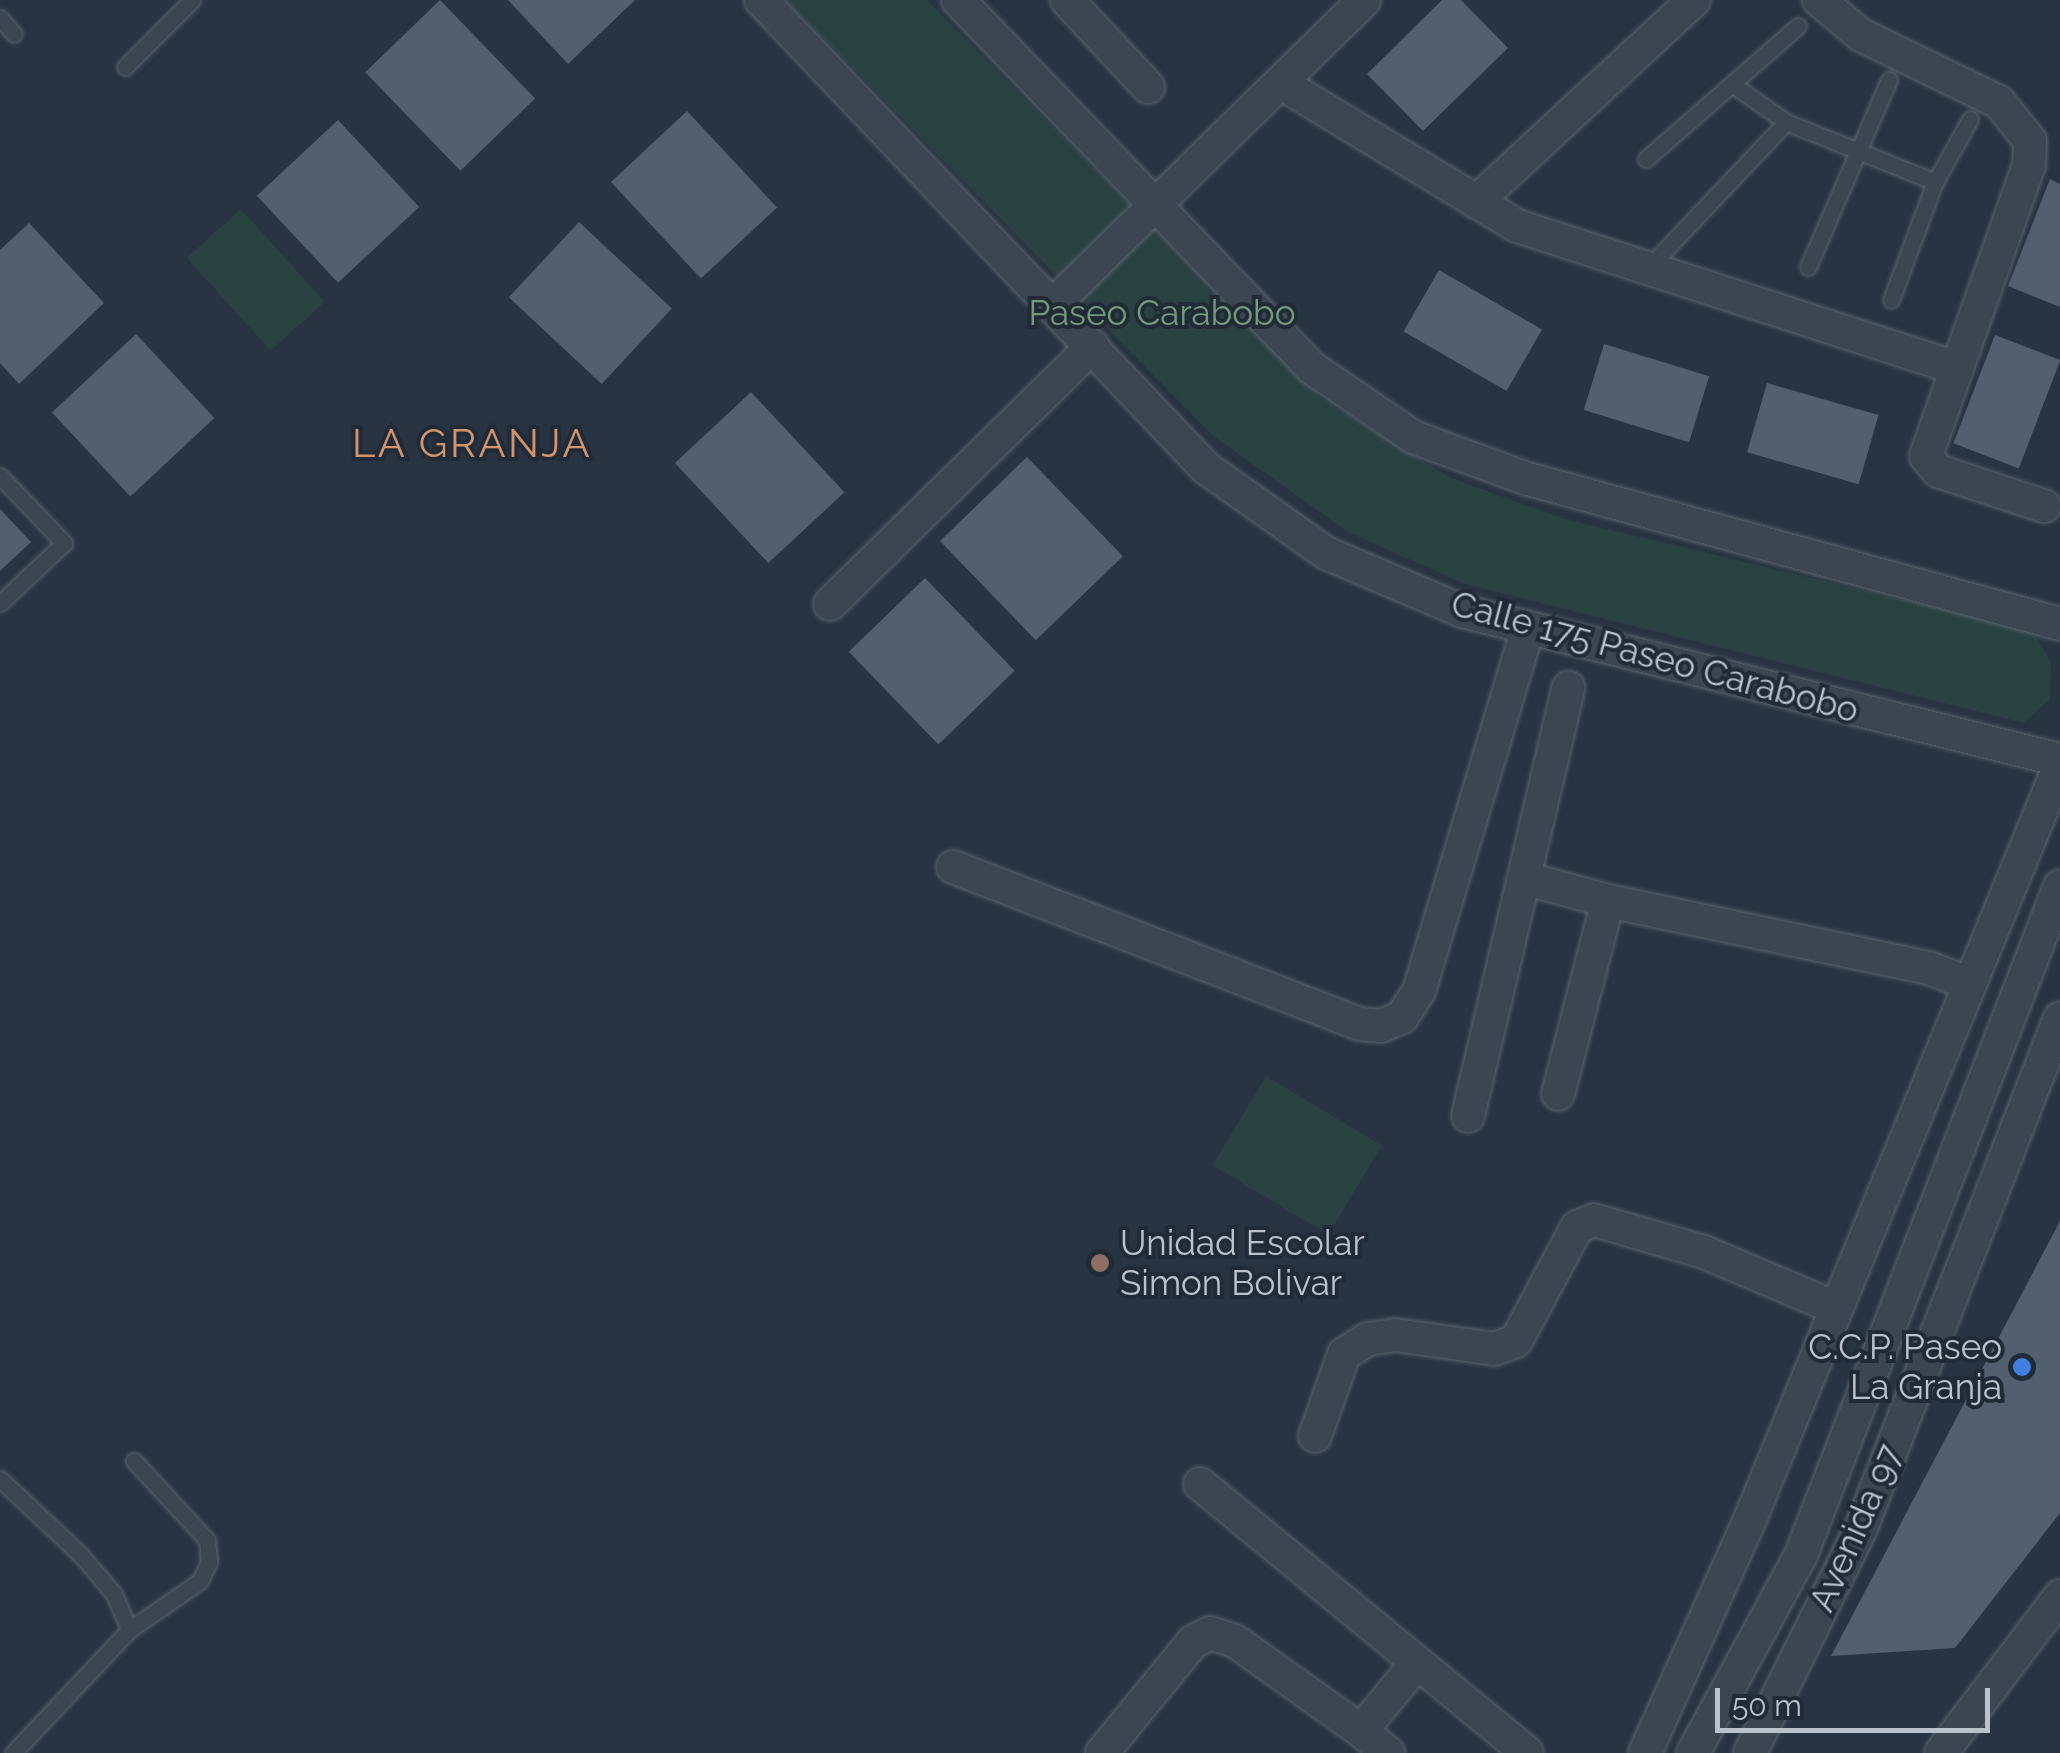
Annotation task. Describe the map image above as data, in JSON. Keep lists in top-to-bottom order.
{
  "streets": {
    "street": ["Calle 175 Paseo Carabobo", "Avenida 97"]
  },
  "districts": ["LA GRANJA"],
  "parks": ["Paseo Carabobo"],
  "places": ["Unidad Escolar Simon Bolivar", "C.C.P. Paseo La Granja"],
  "scale_bar": "50 m"
}
